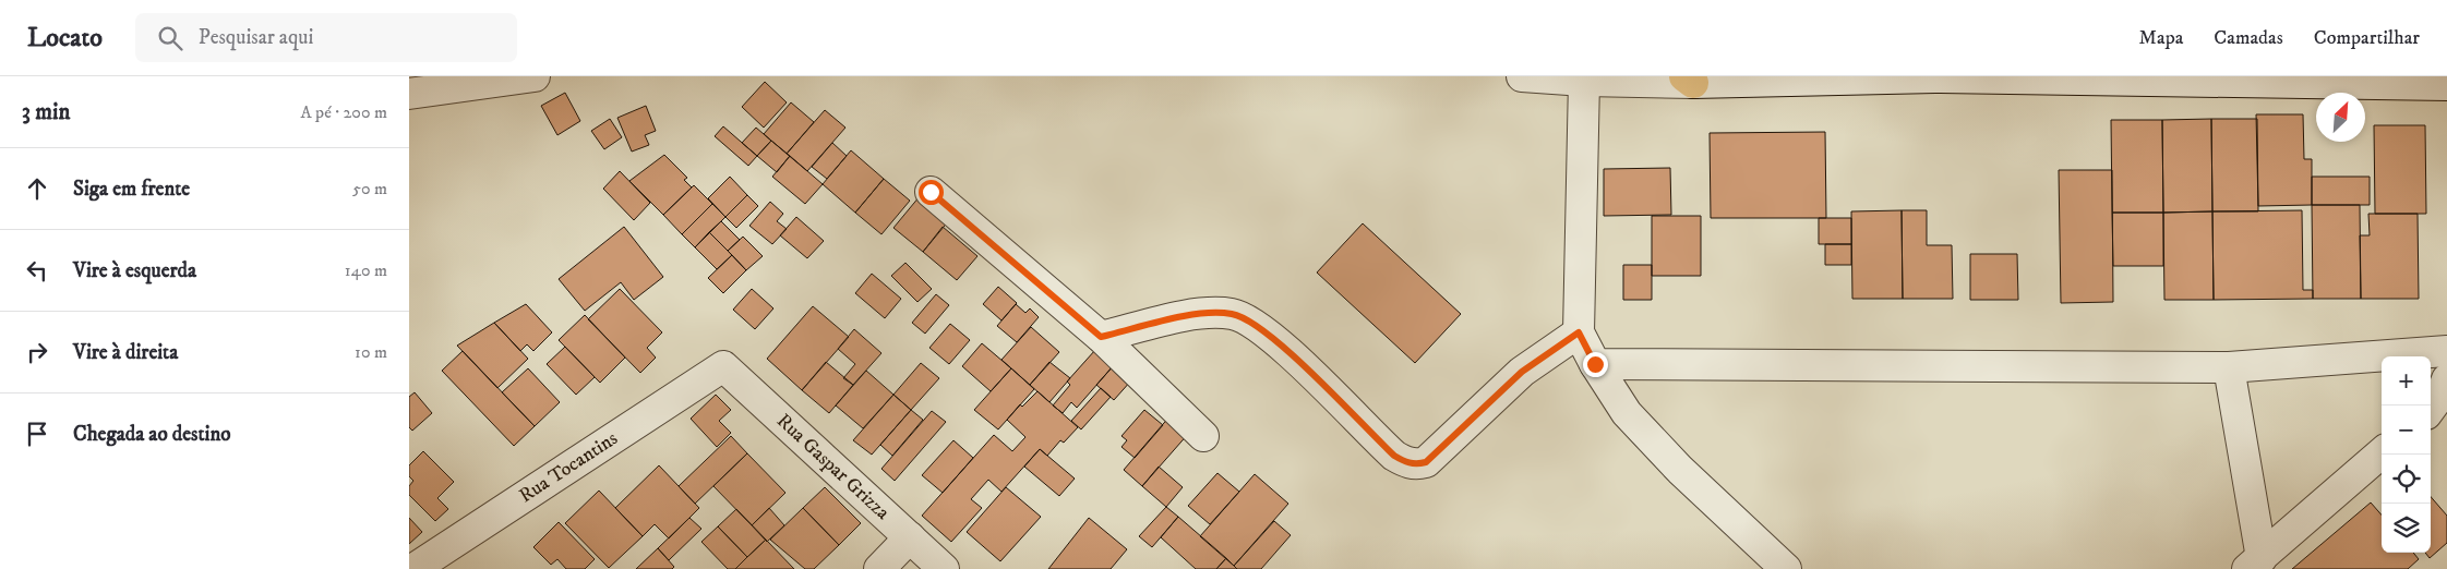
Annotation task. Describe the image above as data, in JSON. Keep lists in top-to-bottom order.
{
  "streets": {
    "street": ["Rua Tocantins", "Rua Gaspar Grizza"]
  },
  "crossings": [
    ["Rua Tocantins", "Rua Gaspar Grizza"]
  ],
  "north": "top right",
  "page": {
    "header": "Locato",
    "search": "Pesquisar aqui",
    "nav": ["Mapa", "Camadas", "Compartilhar"],
    "heading": ["3 min", "A pé · 200 m"],
    "list": [
      ["Siga em frente", "50 m"],
      ["Vire à esquerda", "140 m"],
      ["Vire à direita", "10 m"],
      "Chegada ao destino"
    ],
    "map_buttons": ["+", "−"]
  }
}
